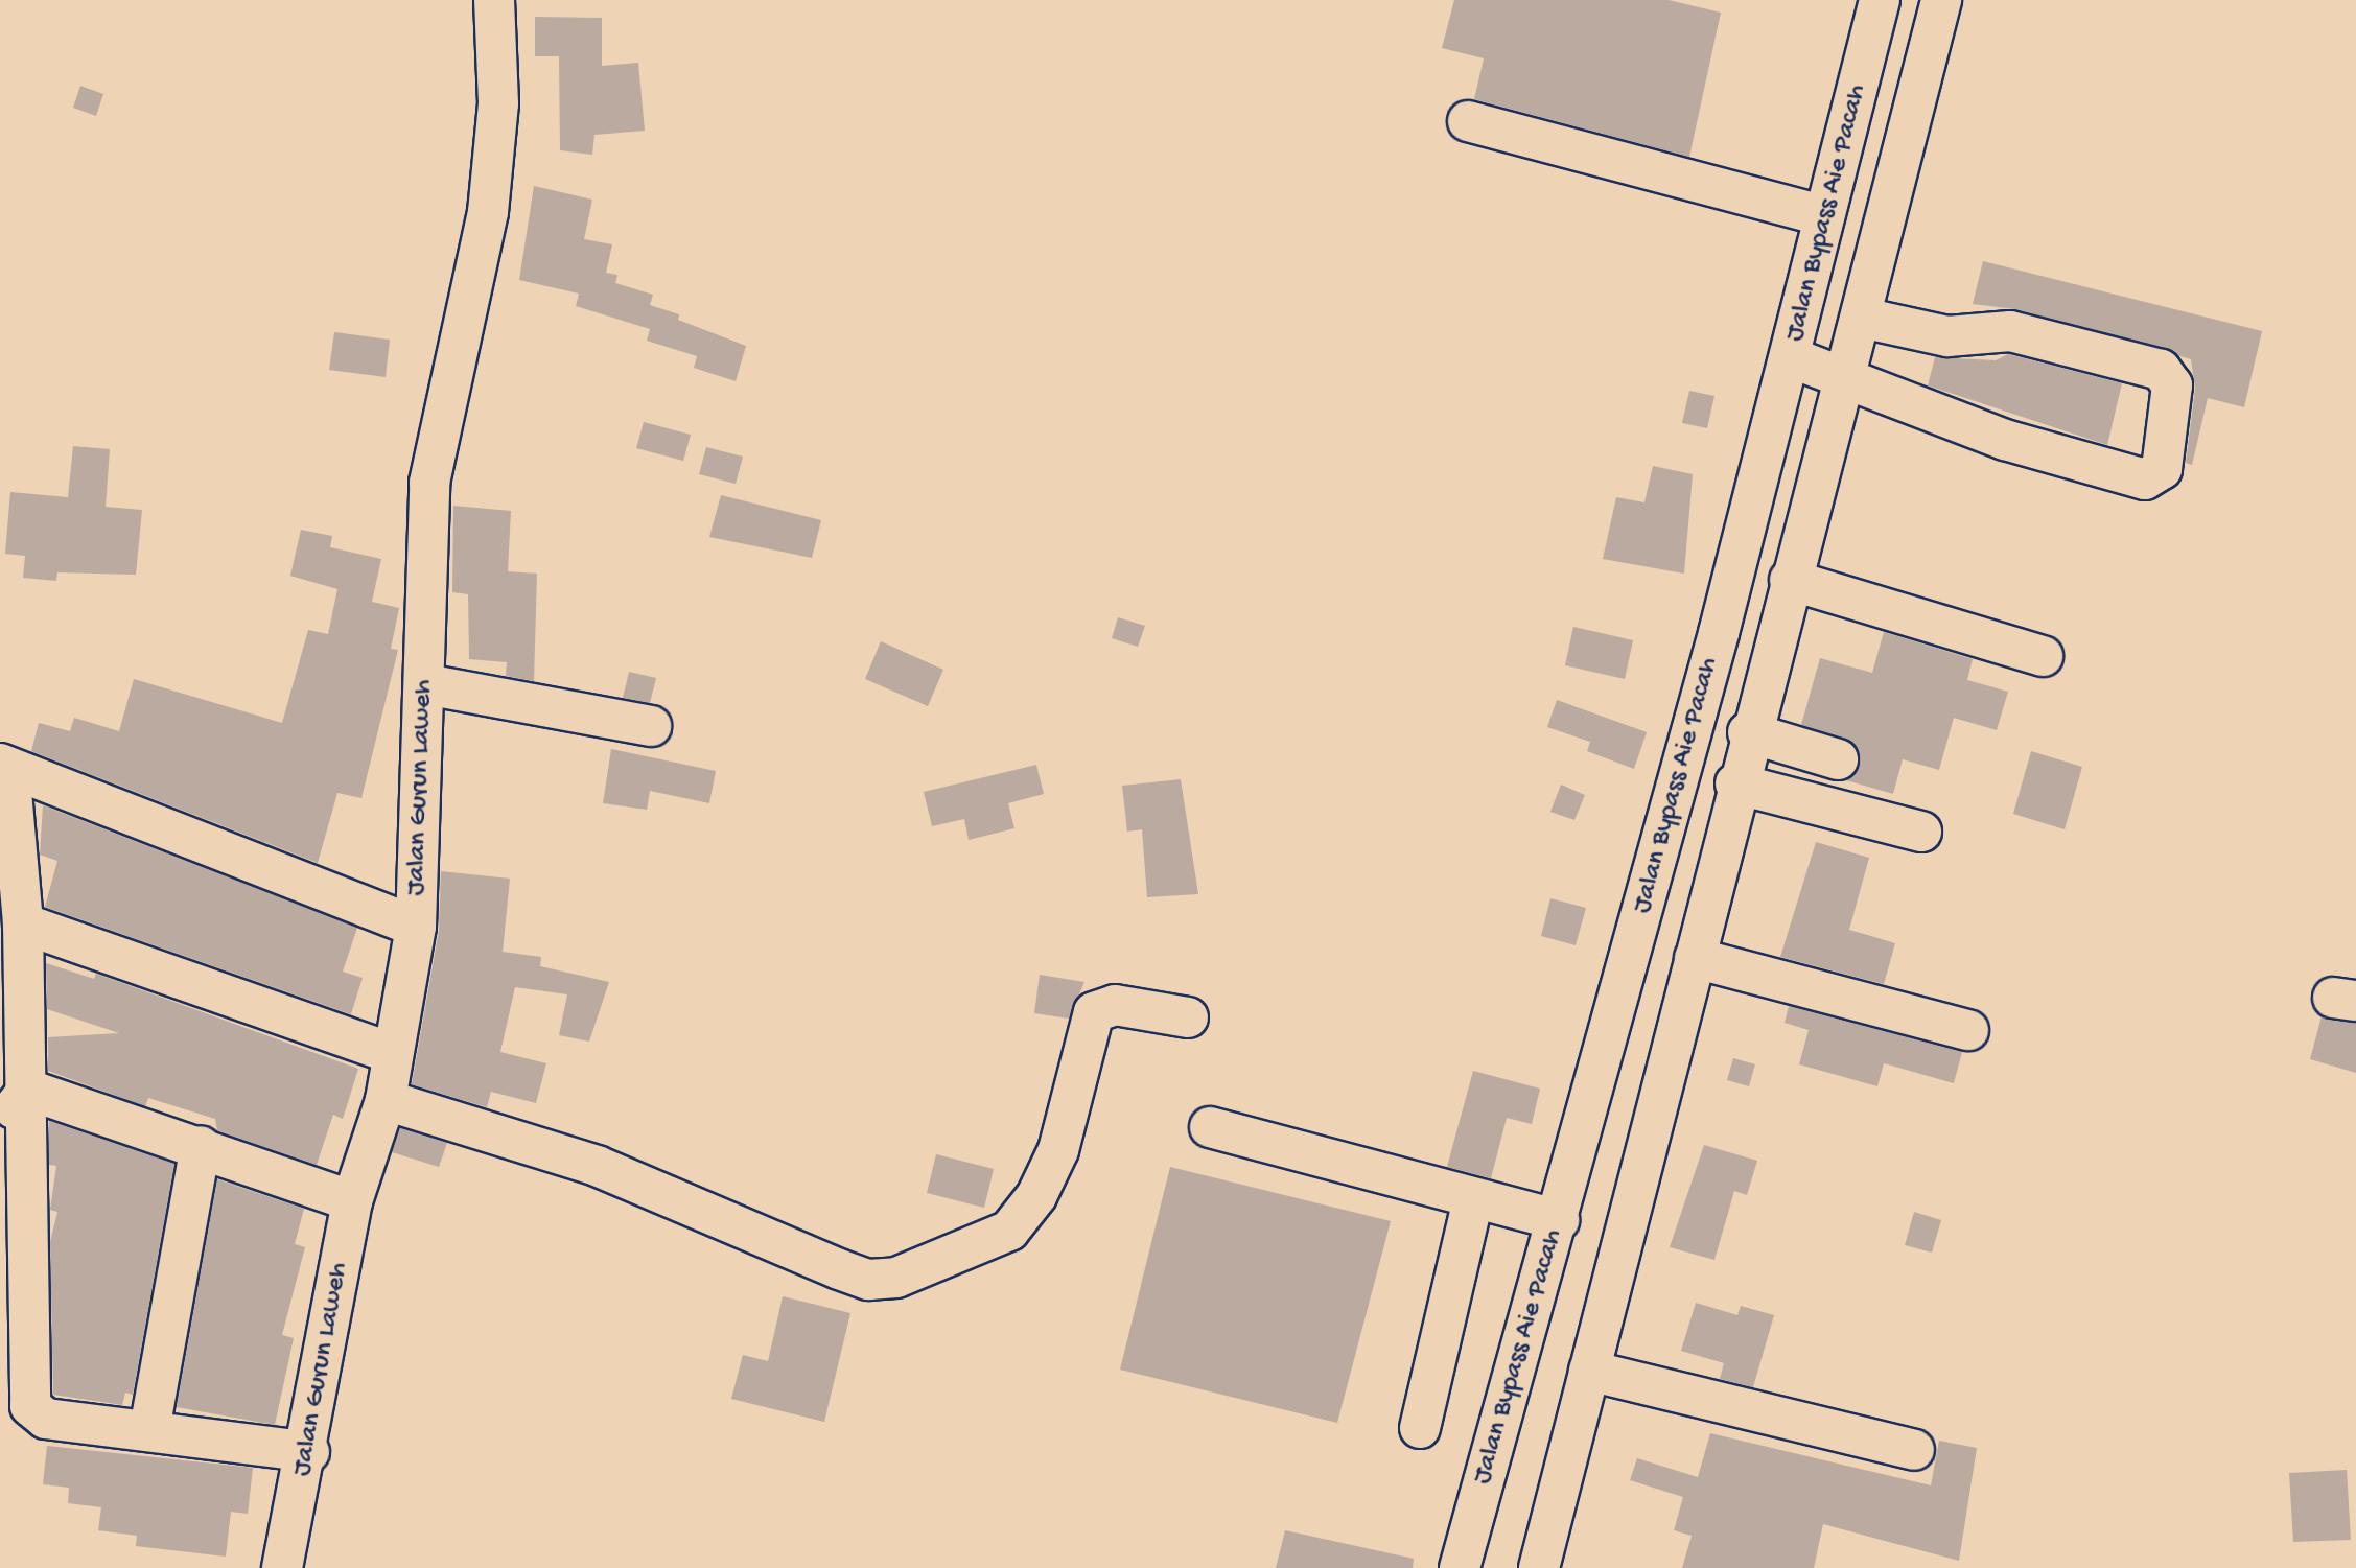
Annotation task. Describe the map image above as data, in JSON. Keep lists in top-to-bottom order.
{
  "streets": {
    "main road": ["Jalan Bypass Aie Pacah", "Jalan Gurun Laweh"]
  }
}
